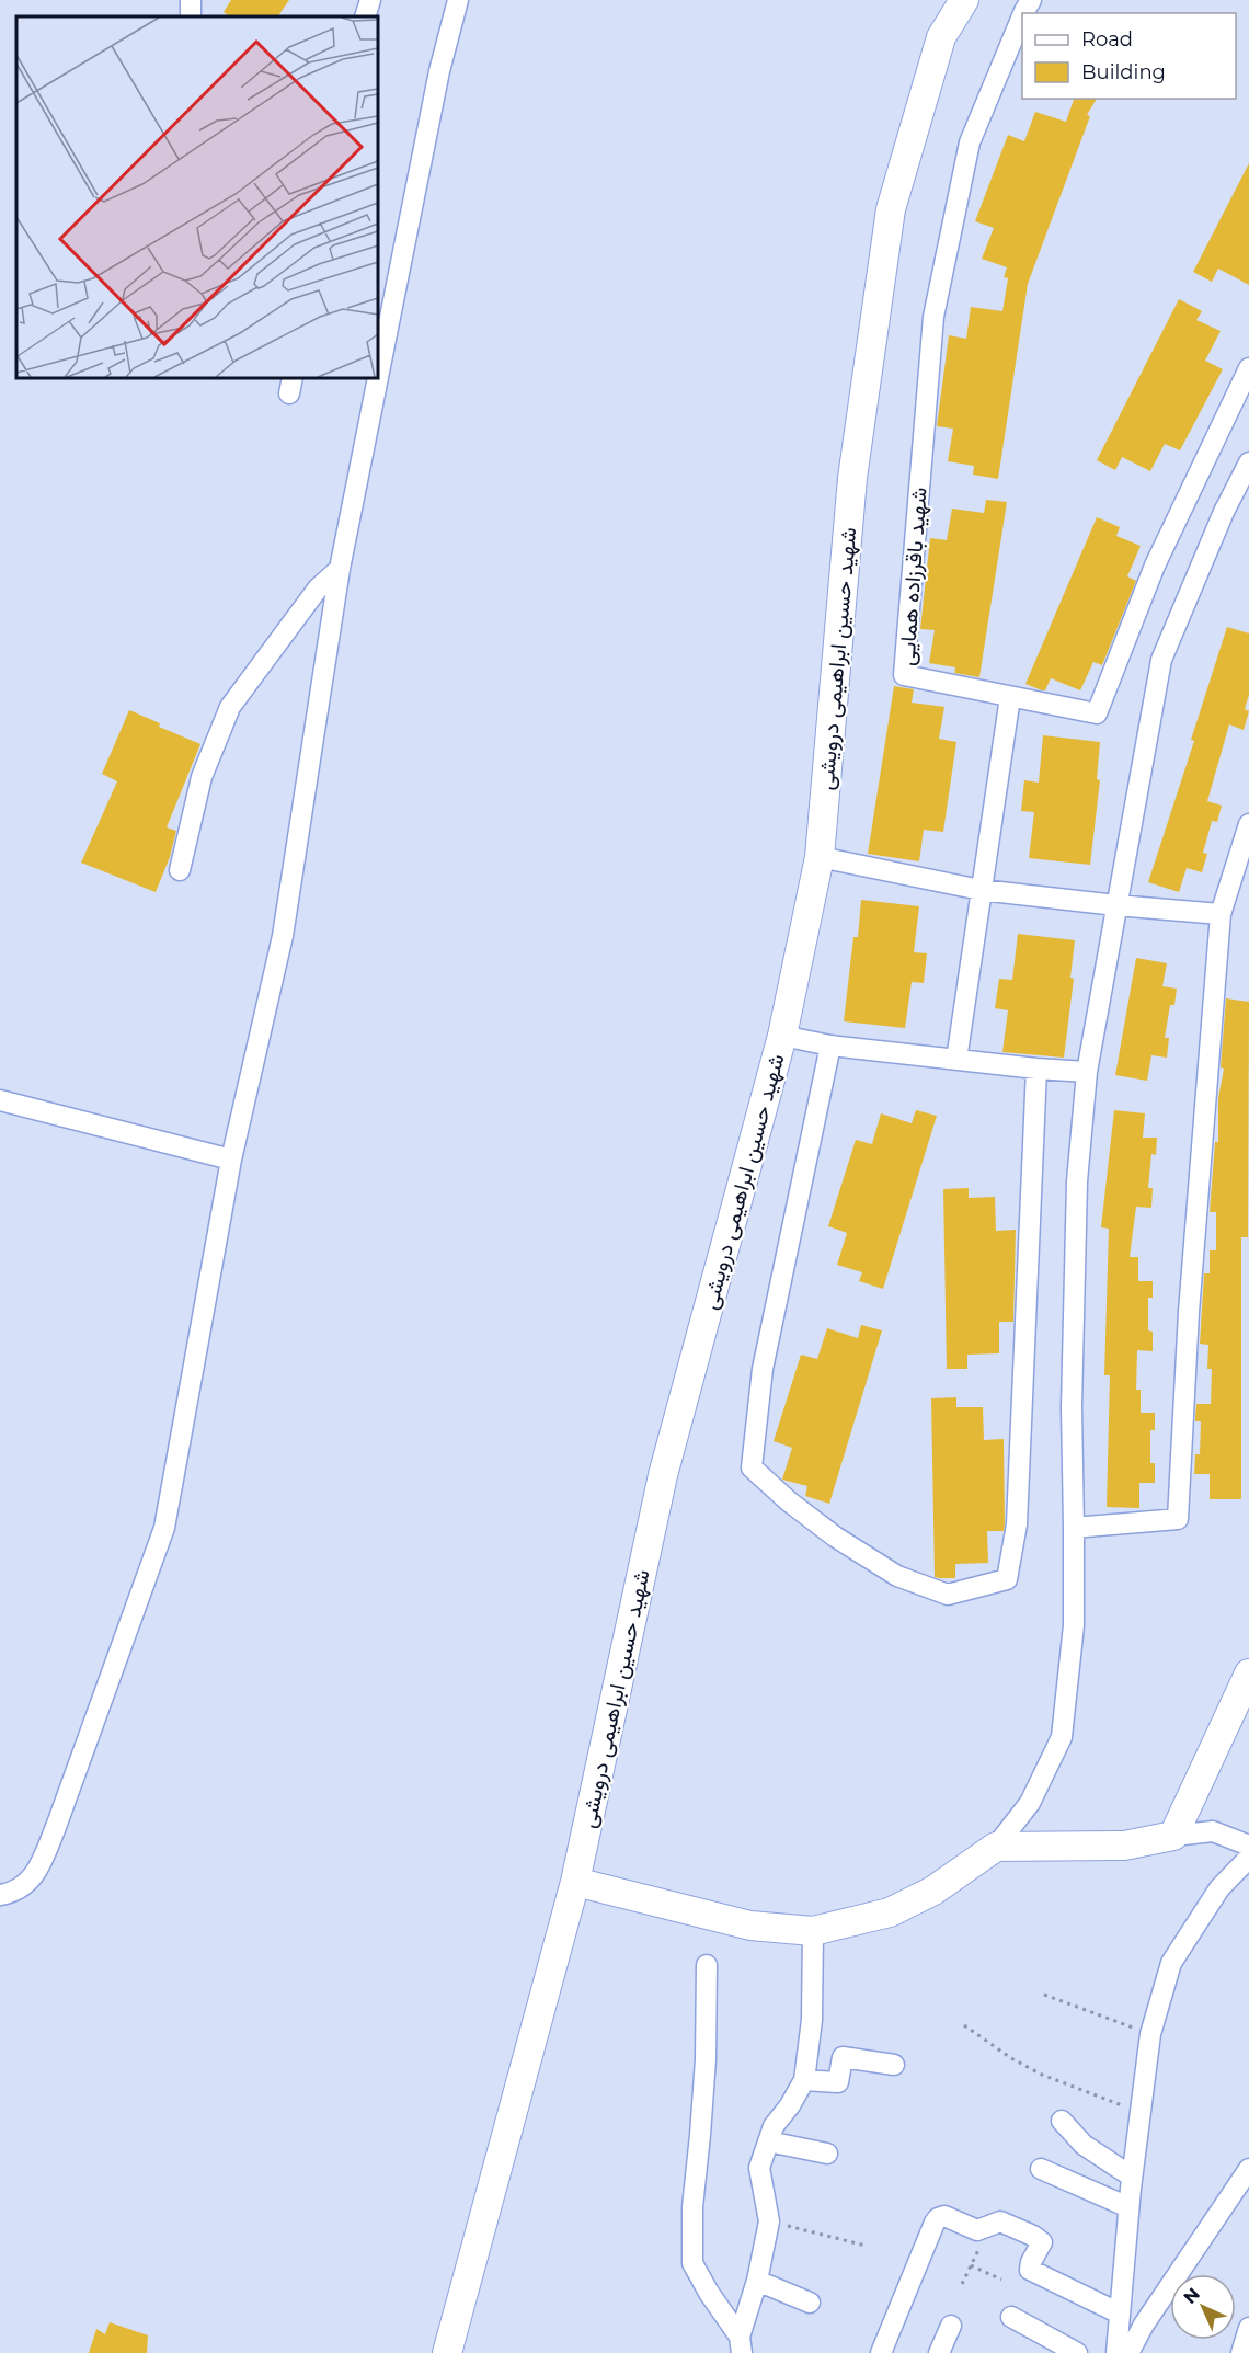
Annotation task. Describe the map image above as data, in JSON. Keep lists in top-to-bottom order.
{
  "streets": {
    "street": ["شهید باقرزاده همایی", "شهید حسین ابراهیمی درویشی"]
  },
  "legend": ["Road", "Building"],
  "north": "top left"
}
